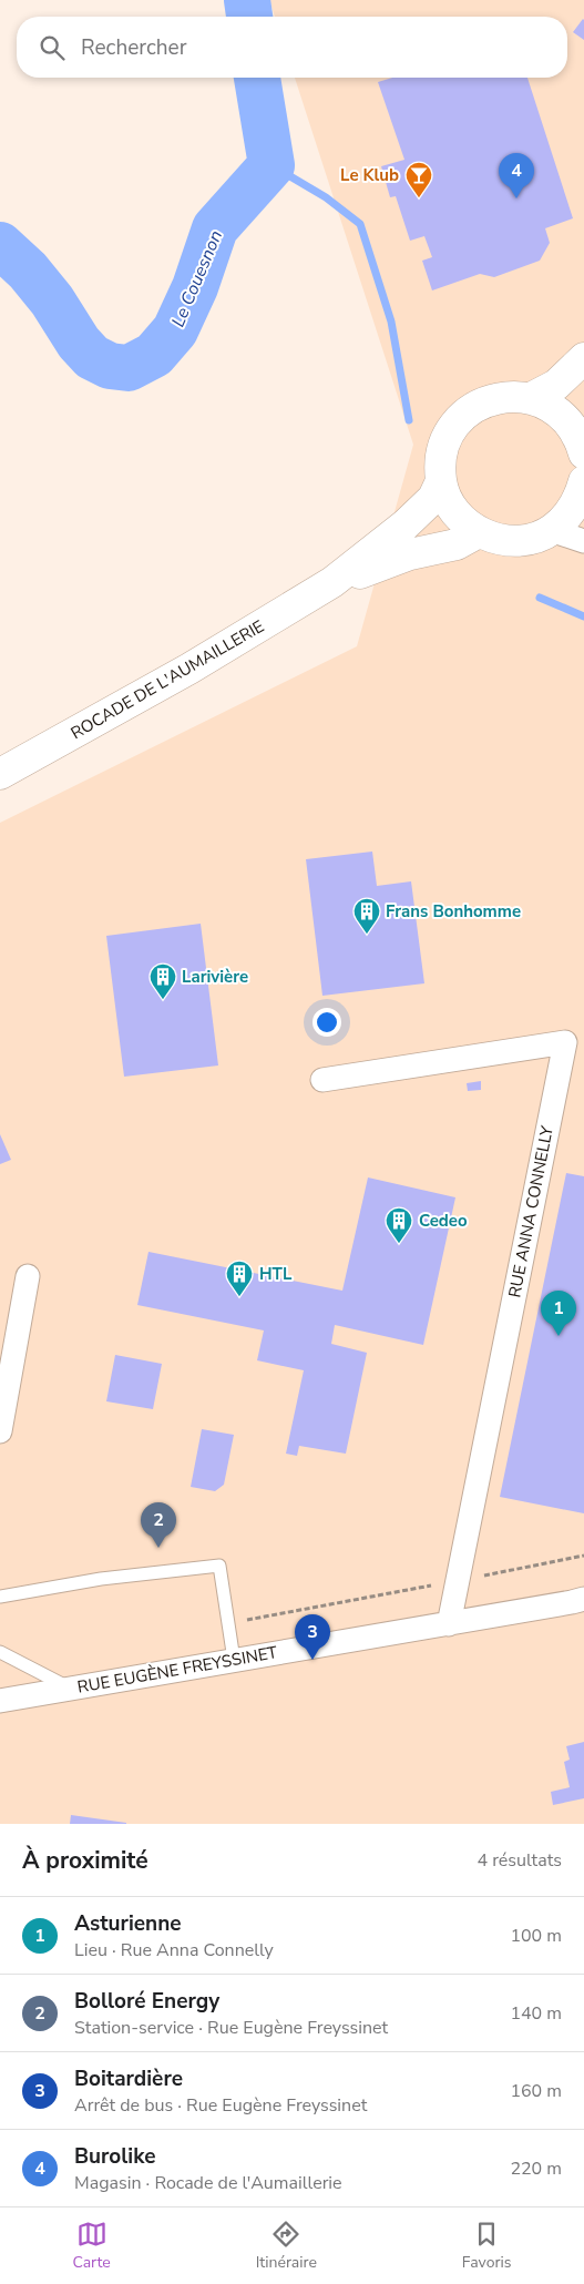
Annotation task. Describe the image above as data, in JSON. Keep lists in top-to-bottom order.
{
  "streets": {
    "main road": ["ROCADE DE L'AUMAILLERIE"],
    "street": ["RUE ANNA CONNELLY", "RUE EUGÈNE FREYSSINET"]
  },
  "crossings": [
    ["RUE ANNA CONNELLY", "RUE EUGÈNE FREYSSINET"]
  ],
  "water": ["Le Couesnon"],
  "places": {
    "bar": ["Le Klub"],
    "building": [
      "Frans Bonhomme",
      "Larivière",
      "Cedeo",
      "HTL"
    ]
  },
  "page": {
    "search": "Rechercher",
    "pins": [
      "4",
      "1",
      "2",
      "3"
    ],
    "heading": ["À proximité", "4 résultats"],
    "list": [
      {
        "mark": "1",
        "name": "Asturienne",
        "note": "Lieu · Rue Anna Connelly",
        "value": "100 m"
      },
      {
        "mark": "2",
        "name": "Bolloré Energy",
        "note": "Station-service · Rue Eugène Freyssinet",
        "value": "140 m"
      },
      {
        "mark": "3",
        "name": "Boitardière",
        "note": "Arrêt de bus · Rue Eugène Freyssinet",
        "value": "160 m"
      },
      {
        "mark": "4",
        "name": "Burolike",
        "note": "Magasin · Rocade de l'Aumaillerie",
        "value": "220 m"
      }
    ],
    "nav": ["Carte", "Itinéraire", "Favoris"]
  }
}
